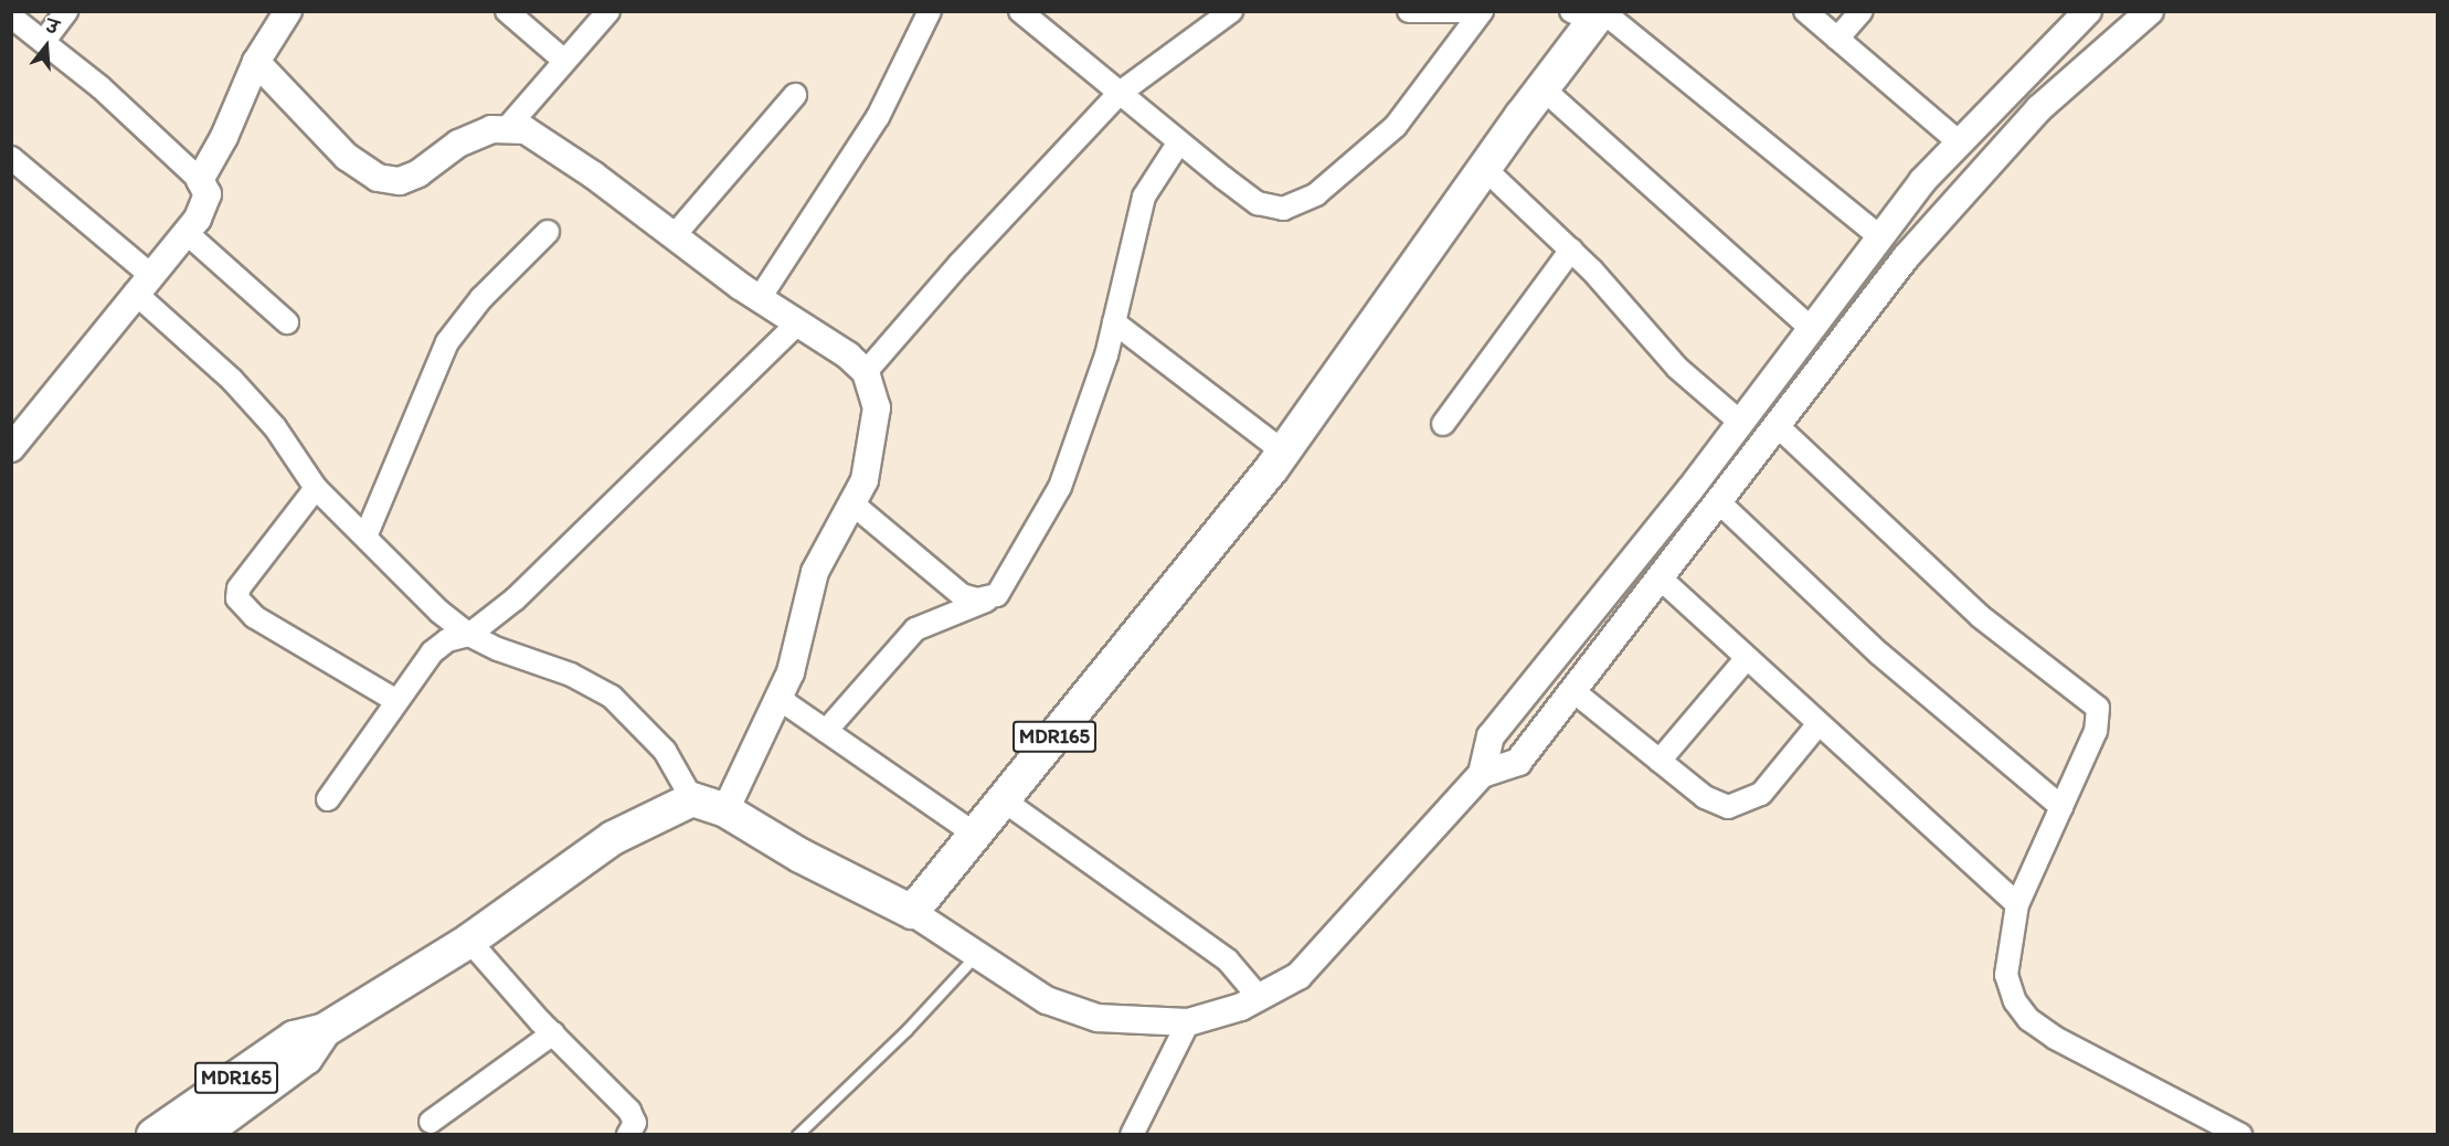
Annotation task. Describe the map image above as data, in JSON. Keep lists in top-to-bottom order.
{
  "streets": {
    "main road": ["MDR165"]
  },
  "north": "top"
}
